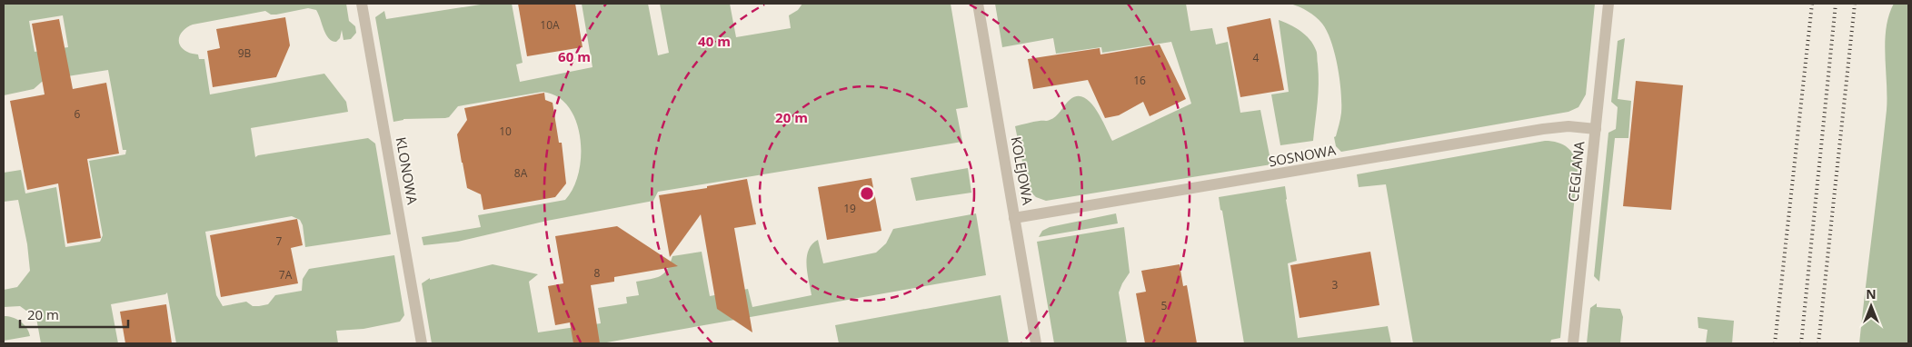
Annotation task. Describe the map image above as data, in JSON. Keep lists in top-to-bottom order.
{
  "streets": {
    "street": [
      "SOSNOWA",
      "KLONOWA",
      "KOLEJOWA",
      "CEGLANA"
    ]
  },
  "crossings": [
    ["SOSNOWA", "KOLEJOWA"],
    ["SOSNOWA", "CEGLANA"]
  ],
  "house_numbers": [
    "10A",
    "9B",
    "4",
    "16",
    "6",
    "10",
    "8A",
    "19",
    "7",
    "8",
    "7A",
    "3",
    "5"
  ],
  "scale_bar": "20 m",
  "north": "top",
  "rings": ["40 m", "60 m", "20 m"]
}
